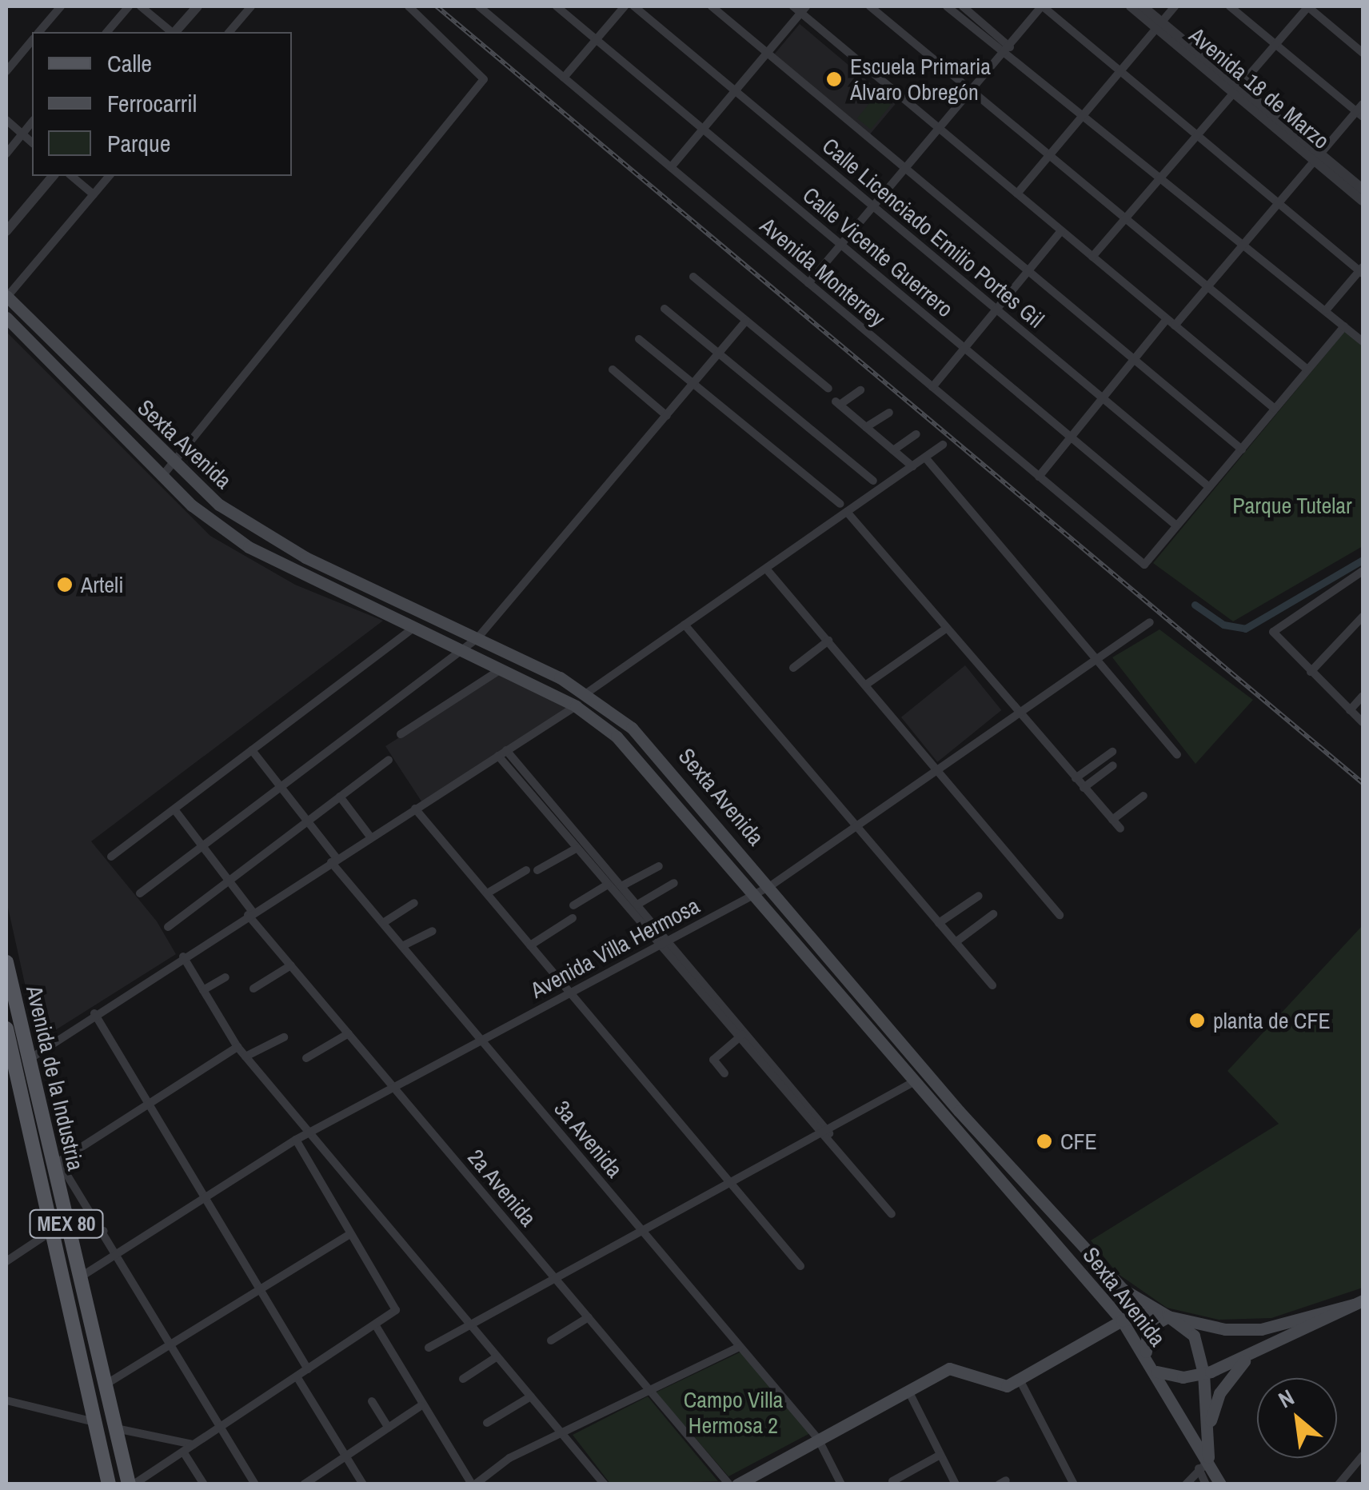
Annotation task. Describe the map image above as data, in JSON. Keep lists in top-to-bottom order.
{
  "streets": {
    "main road": ["Sexta Avenida", "Avenida de la Industria", "MEX 80"],
    "street": [
      "Avenida 18 de Marzo",
      "Calle Licenciado Emilio Portes Gil",
      "Calle Vicente Guerrero",
      "Avenida Monterrey",
      "Avenida Villa Hermosa",
      "3a Avenida",
      "2a Avenida"
    ]
  },
  "crossings": [
    ["Calle Vicente Guerrero", "Avenida Monterrey"],
    ["Sexta Avenida", "Avenida Villa Hermosa"],
    ["Avenida Villa Hermosa", "Avenida de la Industria"],
    ["Avenida Villa Hermosa", "3a Avenida"],
    ["Avenida Villa Hermosa", "2a Avenida"]
  ],
  "parks": ["Parque Tutelar", "Campo Villa Hermosa 2"],
  "places": [
    "Escuela Primaria Álvaro Obregón",
    "Arteli",
    "planta de CFE",
    "CFE"
  ],
  "legend": ["Calle", "Ferrocarril", "Parque"],
  "north": "top left"
}
